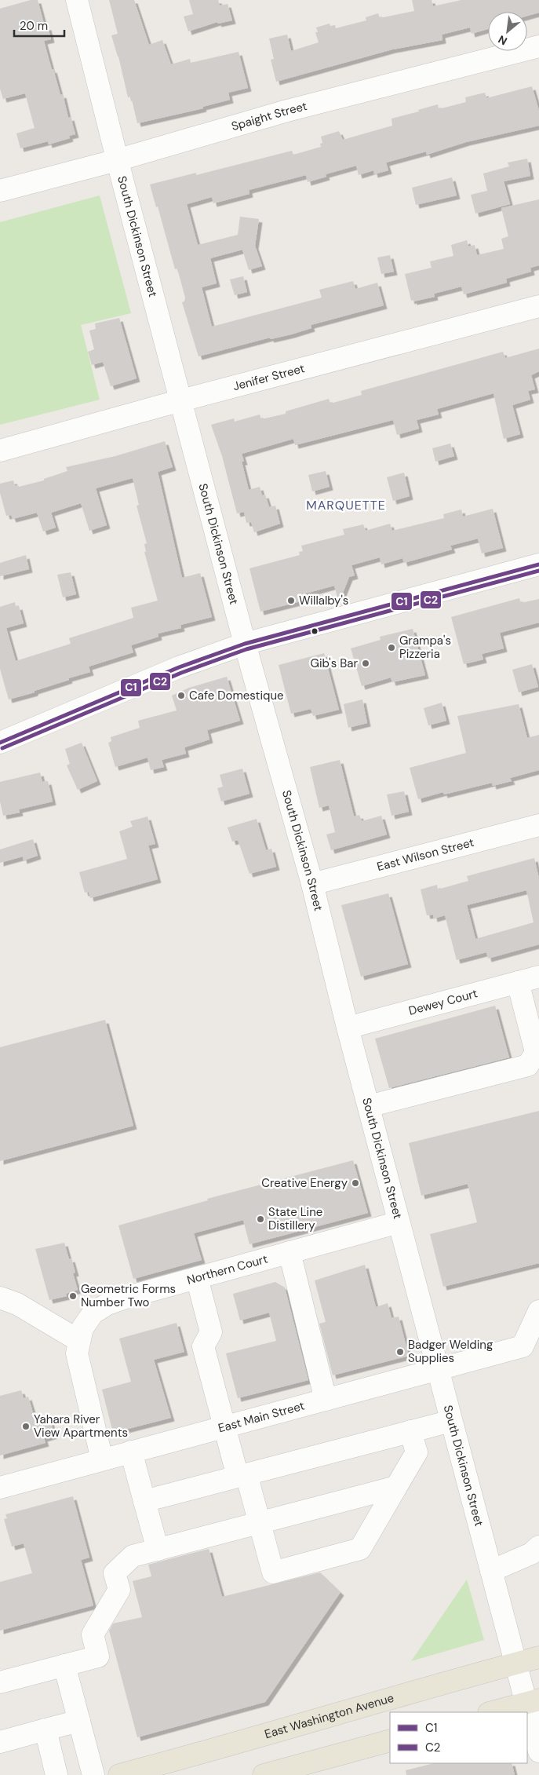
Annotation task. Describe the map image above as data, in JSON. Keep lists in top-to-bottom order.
{
  "streets": {
    "main road": ["East Washington Avenue"],
    "street": [
      "Spaight Street",
      "South Dickinson Street",
      "Jenifer Street",
      "East Wilson Street",
      "Dewey Court",
      "Northern Court",
      "East Main Street"
    ]
  },
  "crossings": [
    ["Spaight Street", "South Dickinson Street"],
    ["South Dickinson Street", "Jenifer Street"],
    ["South Dickinson Street", "East Wilson Street"],
    ["South Dickinson Street", "Dewey Court"],
    ["South Dickinson Street", "Northern Court"],
    ["South Dickinson Street", "East Main Street"],
    ["South Dickinson Street", "East Washington Avenue"],
    ["Northern Court", "East Main Street"]
  ],
  "districts": ["MARQUETTE"],
  "places": [
    "Willalby's",
    "Grampa's Pizzeria",
    "Gib's Bar",
    "Cafe Domestique",
    "Creative Energy",
    "State Line Distillery",
    "Geometric Forms Number Two",
    "Badger Welding Supplies",
    "Yahara River View Apartments"
  ],
  "lines": ["transit line C1", "transit line C2"],
  "legend": ["C1", "C2"],
  "scale_bar": "20 m",
  "north": "bottom left"
}
